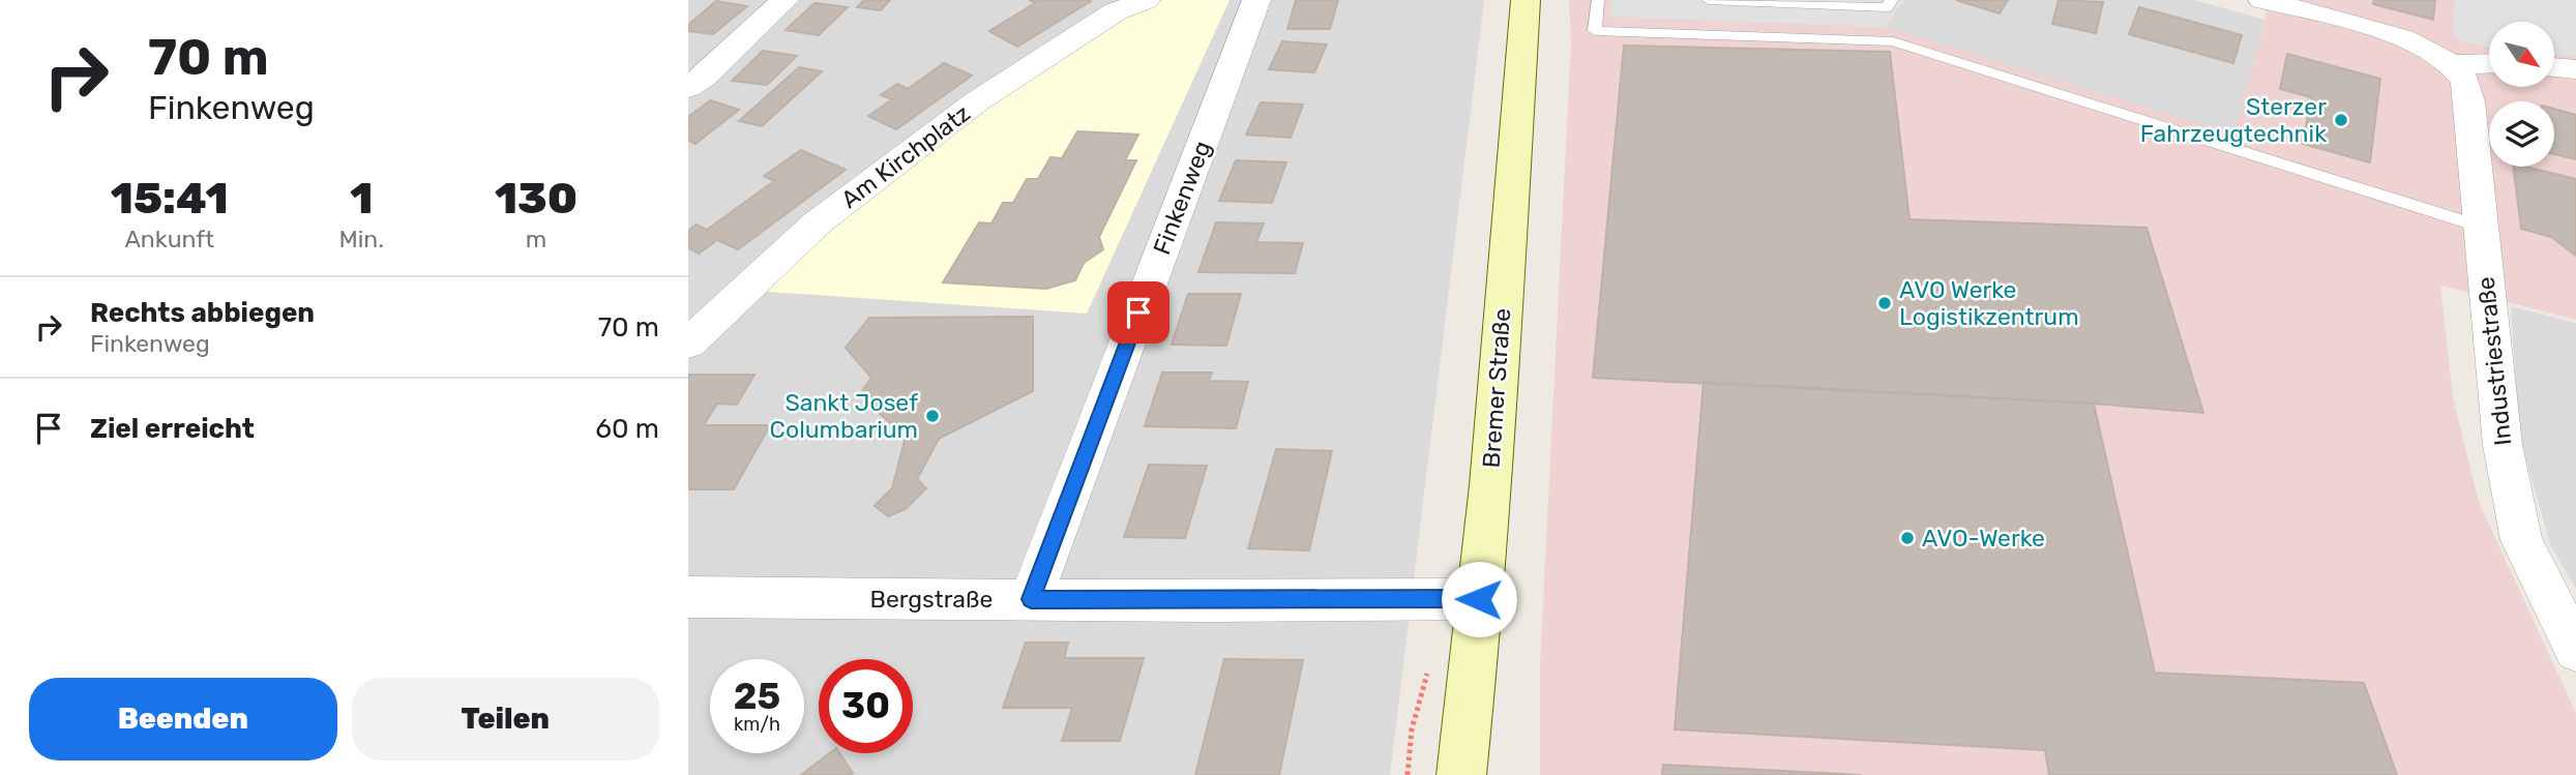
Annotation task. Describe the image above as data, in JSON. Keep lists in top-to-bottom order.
{
  "streets": {
    "street": [
      "Am Kirchplatz",
      "Finkenweg",
      "Industriestraße",
      "Bremer Straße",
      "Bergstraße"
    ]
  },
  "crossings": [
    ["Finkenweg", "Bergstraße"],
    ["Bremer Straße", "Bergstraße"]
  ],
  "places": [
    "Sterzer Fahrzeugtechnik",
    "AVO Werke Logistikzentrum",
    "Sankt Josef Columbarium",
    "AVO-Werke"
  ],
  "north": "bottom right",
  "page": {
    "turn": ["70 m", "Finkenweg"],
    "eta": [
      "15:41",
      "Ankunft",
      "1",
      "Min.",
      "130",
      "m"
    ],
    "list": [
      {
        "name": "Rechts abbiegen",
        "note": "Finkenweg",
        "value": "70 m"
      },
      {
        "name": "Ziel erreicht",
        "value": "60 m"
      }
    ],
    "speed": "25 km/h",
    "limit": "30",
    "buttons": ["Beenden", "Teilen"]
  }
}
